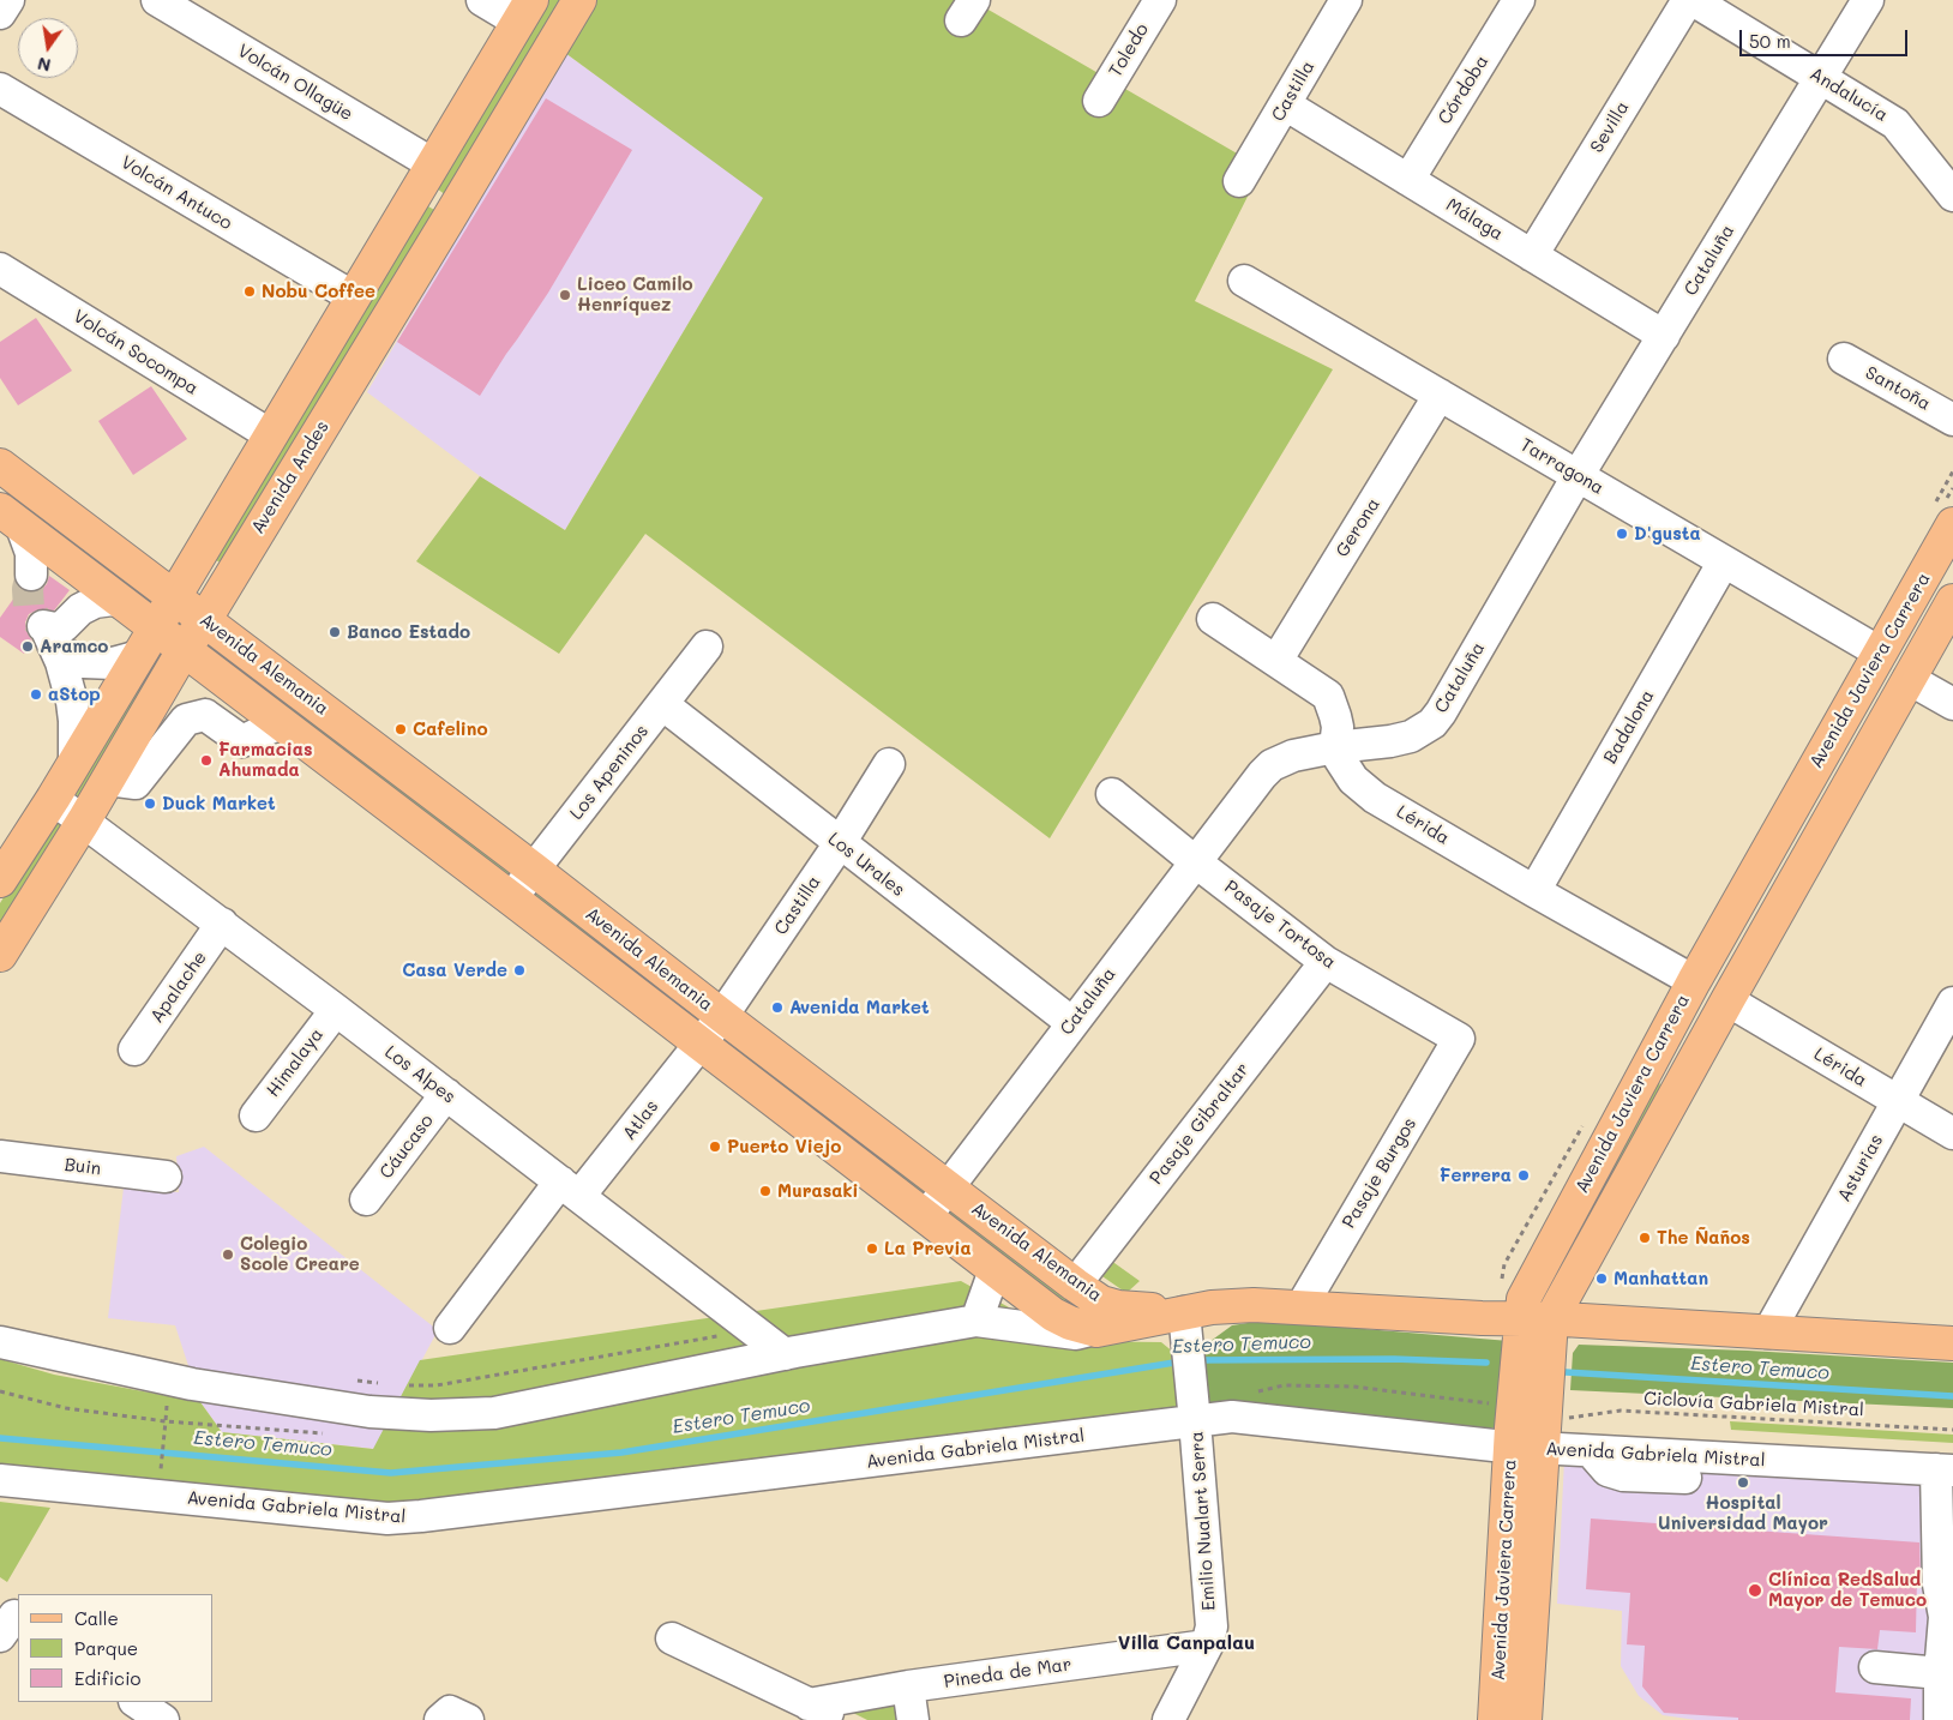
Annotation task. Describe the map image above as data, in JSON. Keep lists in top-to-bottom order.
{
  "streets": {
    "main road": ["Avenida Andes", "Avenida Alemania", "Avenida Javiera Carrera"],
    "street": [
      "Toledo",
      "Volcán Ollagüe",
      "Córdoba",
      "Castilla",
      "Andalucía",
      "Sevilla",
      "Volcán Antuco",
      "Málaga",
      "Cataluña",
      "Volcán Socompa",
      "Santoña",
      "Tarragona",
      "Gerona",
      "Badalona",
      "Los Apeninos",
      "Lérida",
      "Los Urales",
      "Pasaje Tortosa",
      "Apalache",
      "Himalaya",
      "Los Alpes",
      "Atlas",
      "Pasaje Gibraltar",
      "Cáucaso",
      "Buin",
      "Asturias",
      "Pasaje Burgos",
      "Avenida Gabriela Mistral",
      "Emilio Nualart Serra",
      "Pineda de Mar"
    ],
    "path": ["Ciclovía Gabriela Mistral"]
  },
  "crossings": [
    ["Volcán Ollagüe", "Avenida Andes"],
    ["Córdoba", "Málaga"],
    ["Castilla", "Málaga"],
    ["Castilla", "Avenida Alemania"],
    ["Castilla", "Los Urales"],
    ["Castilla", "Atlas"],
    ["Andalucía", "Sevilla"],
    ["Andalucía", "Cataluña"],
    ["Sevilla", "Málaga"],
    ["Volcán Antuco", "Avenida Andes"],
    ["Málaga", "Cataluña"],
    ["Cataluña", "Tarragona"],
    ["Cataluña", "Avenida Alemania"],
    ["Cataluña", "Lérida"],
    ["Cataluña", "Los Urales"],
    ["Cataluña", "Pasaje Tortosa"],
    ["Volcán Socompa", "Avenida Andes"],
    ["Tarragona", "Gerona"],
    ["Tarragona", "Avenida Javiera Carrera"],
    ["Tarragona", "Badalona"],
    ["Avenida Andes", "Avenida Alemania"],
    ["Avenida Andes", "Los Alpes"],
    ["Gerona", "Lérida"],
    ["Avenida Alemania", "Los Apeninos"],
    ["Avenida Alemania", "Atlas"],
    ["Avenida Alemania", "Pasaje Gibraltar"],
    ["Avenida Alemania", "Emilio Nualart Serra"],
    ["Avenida Javiera Carrera", "Lérida"],
    ["Avenida Javiera Carrera", "Avenida Gabriela Mistral"],
    ["Badalona", "Lérida"],
    ["Los Apeninos", "Los Urales"],
    ["Lérida", "Asturias"],
    ["Pasaje Tortosa", "Pasaje Gibraltar"],
    ["Pasaje Tortosa", "Pasaje Burgos"],
    ["Apalache", "Los Alpes"],
    ["Himalaya", "Los Alpes"],
    ["Los Alpes", "Atlas"],
    ["Los Alpes", "Cáucaso"],
    ["Avenida Gabriela Mistral", "Emilio Nualart Serra"],
    ["Emilio Nualart Serra", "Pineda de Mar"]
  ],
  "districts": ["Villa Canpalau"],
  "water": ["Estero Temuco"],
  "places": [
    "Nobu Coffee",
    "Liceo Camilo Henríquez",
    "D'gusta",
    "Banco Estado",
    "Aramco",
    "aStop",
    "Cafelino",
    "Farmacias Ahumada",
    "Duck Market",
    "Casa Verde",
    "Avenida Market",
    "Puerto Viejo",
    "Ferrera",
    "Murasaki",
    "The Ñaños",
    "La Previa",
    "Colegio Scole Creare",
    "Manhattan",
    "Hospital Universidad Mayor",
    "Clínica RedSalud Mayor de Temuco"
  ],
  "legend": ["Calle", "Parque", "Edificio"],
  "scale_bar": "50 m",
  "north": "bottom"
}
